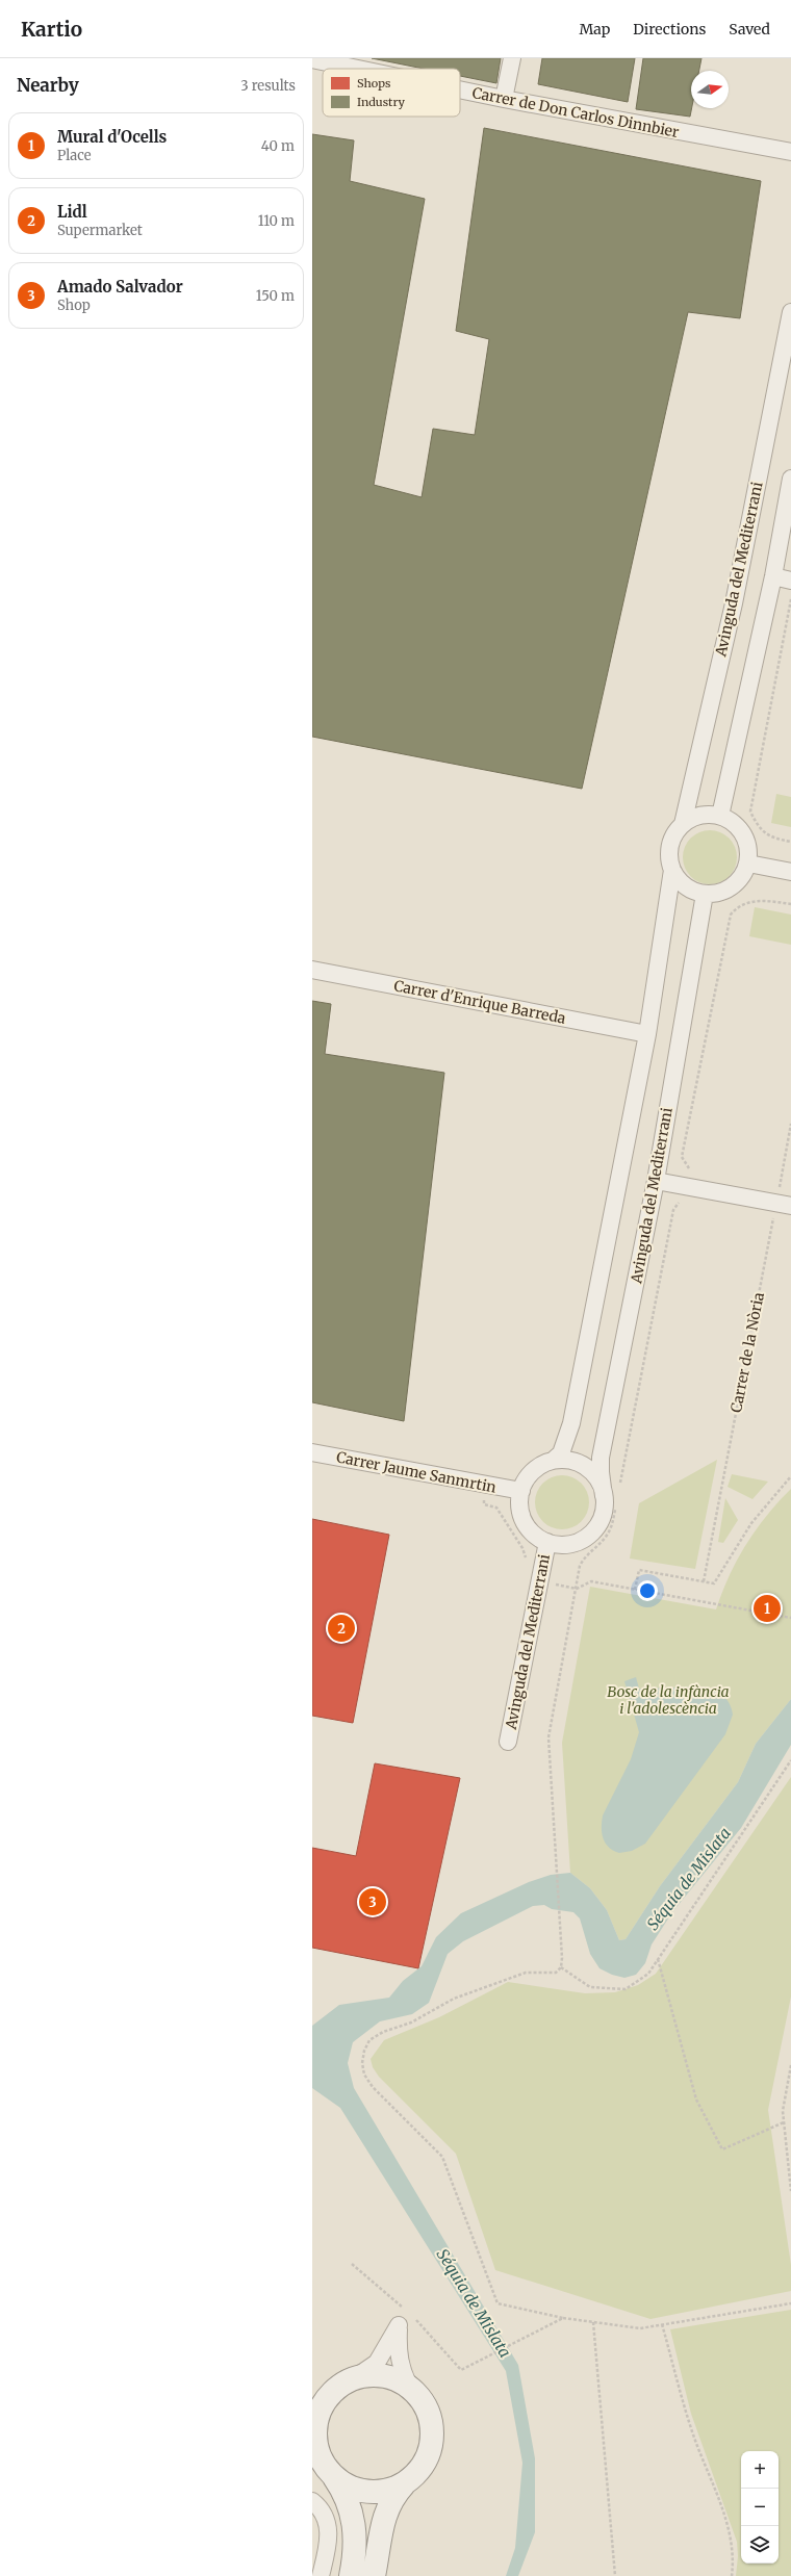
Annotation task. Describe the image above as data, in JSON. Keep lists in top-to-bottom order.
{
  "streets": {
    "street": [
      "Carrer de Don Carlos Dinnbier",
      "Avinguda del Mediterrani",
      "Carrer d'Enrique Barreda",
      "Carrer Jaume Sanmrtin"
    ],
    "path": ["Carrer de la Nòria"]
  },
  "crossings": [
    ["Avinguda del Mediterrani", "Carrer Jaume Sanmrtin"]
  ],
  "water": ["Séquia de Mislata"],
  "parks": ["Bosc de la infància i l'adolescència"],
  "legend": ["Shops", "Industry"],
  "north": "right",
  "page": {
    "header": "Kartio",
    "nav": ["Map", "Directions", "Saved"],
    "heading": ["Nearby", "3 results"],
    "list": [
      {
        "mark": "1",
        "name": "Mural d'Ocells",
        "note": "Place",
        "value": "40 m"
      },
      {
        "mark": "2",
        "name": "Lidl",
        "note": "Supermarket",
        "value": "110 m"
      },
      {
        "mark": "3",
        "name": "Amado Salvador",
        "note": "Shop",
        "value": "150 m"
      }
    ],
    "pins": ["1", "2", "3"],
    "map_buttons": ["+", "−"]
  }
}
